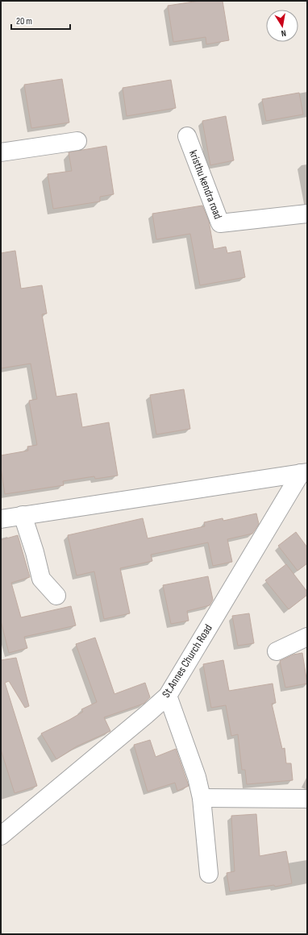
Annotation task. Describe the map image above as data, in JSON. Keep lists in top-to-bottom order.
{
  "streets": {
    "street": ["kristhu kendra road", "St.Annes Church Road"]
  },
  "scale_bar": "20 m",
  "north": "bottom"
}
